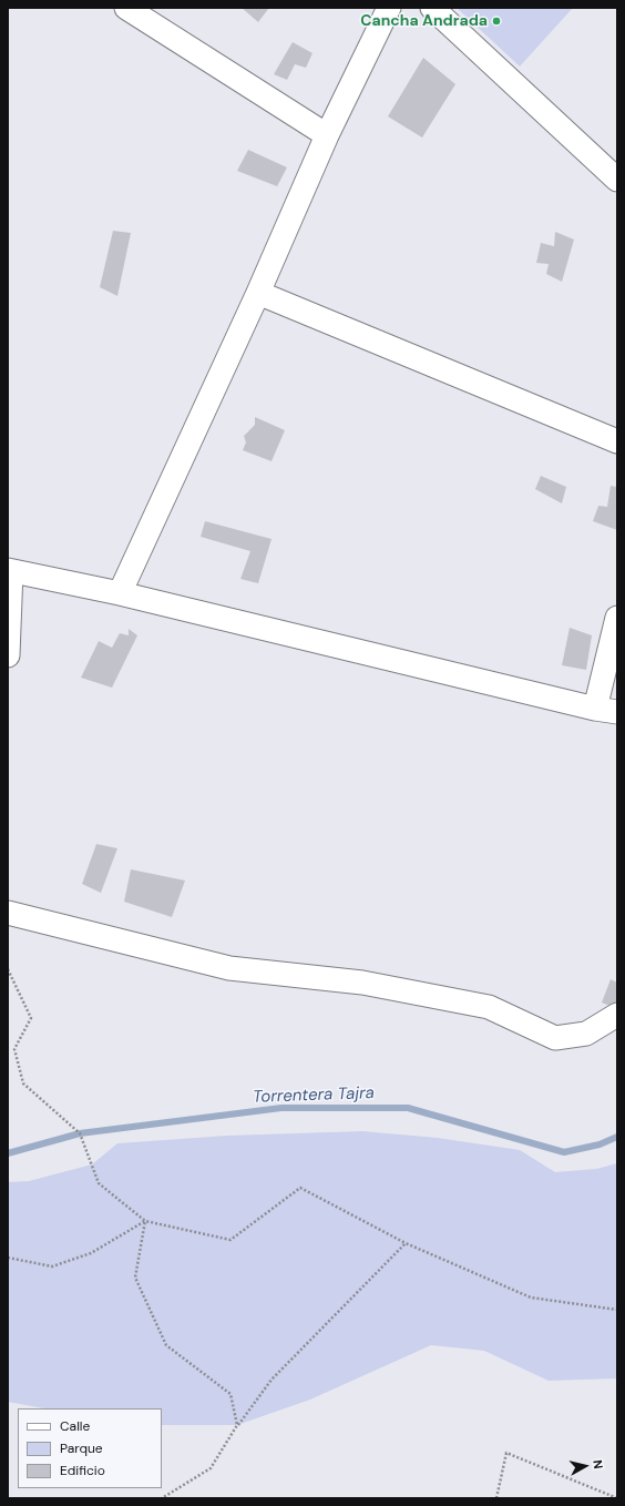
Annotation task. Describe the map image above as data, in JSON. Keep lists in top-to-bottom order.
{
  "water": ["Torrentera Tajra"],
  "places": ["Cancha Andrada"],
  "legend": ["Calle", "Parque", "Edificio"],
  "north": "right"
}
